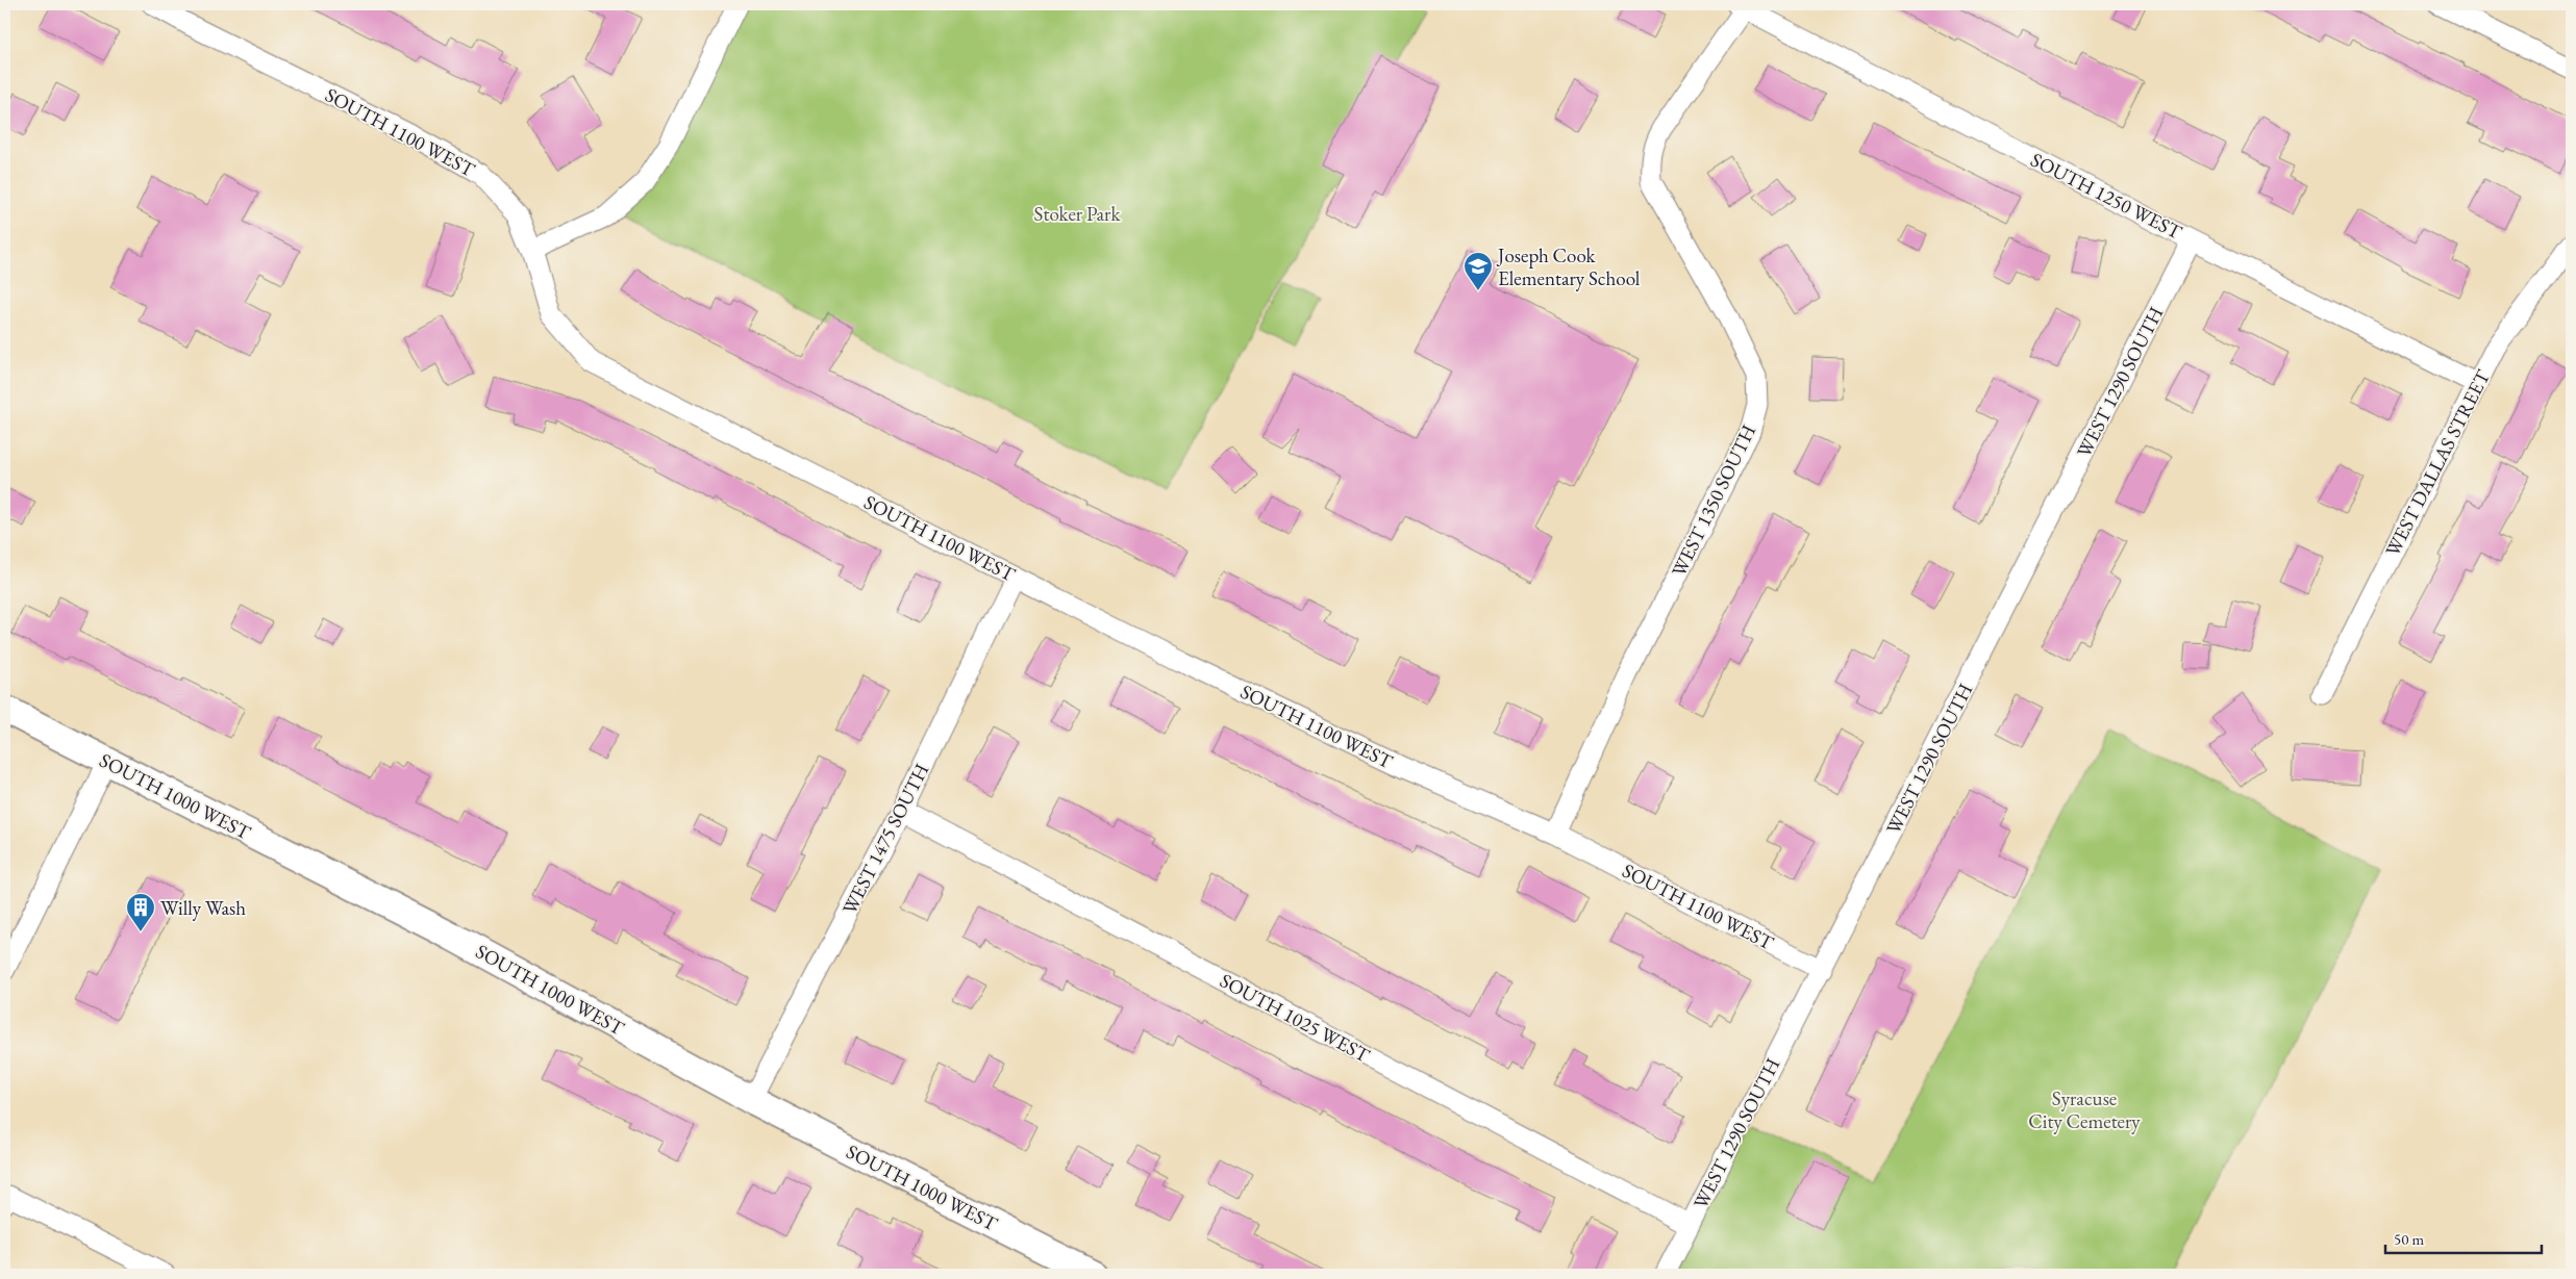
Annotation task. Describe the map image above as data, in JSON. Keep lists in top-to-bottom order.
{
  "streets": {
    "main road": ["SOUTH 1000 WEST"],
    "street": [
      "SOUTH 1100 WEST",
      "SOUTH 1250 WEST",
      "WEST 1290 SOUTH",
      "WEST DALLAS STREET",
      "WEST 1350 SOUTH",
      "WEST 1475 SOUTH",
      "SOUTH 1025 WEST"
    ]
  },
  "crossings": [
    ["SOUTH 1100 WEST", "WEST 1290 SOUTH"],
    ["SOUTH 1100 WEST", "WEST 1350 SOUTH"],
    ["SOUTH 1100 WEST", "WEST 1475 SOUTH"],
    ["SOUTH 1250 WEST", "WEST 1290 SOUTH"],
    ["SOUTH 1250 WEST", "WEST DALLAS STREET"],
    ["SOUTH 1250 WEST", "WEST 1350 SOUTH"],
    ["WEST 1290 SOUTH", "SOUTH 1025 WEST"],
    ["SOUTH 1000 WEST", "WEST 1475 SOUTH"],
    ["WEST 1475 SOUTH", "SOUTH 1025 WEST"]
  ],
  "parks": ["Stoker Park", "Syracuse City Cemetery"],
  "places": {
    "school or university": ["Joseph Cook Elementary School"],
    "building": ["Willy Wash"]
  },
  "scale_bar": "50 m"
}
